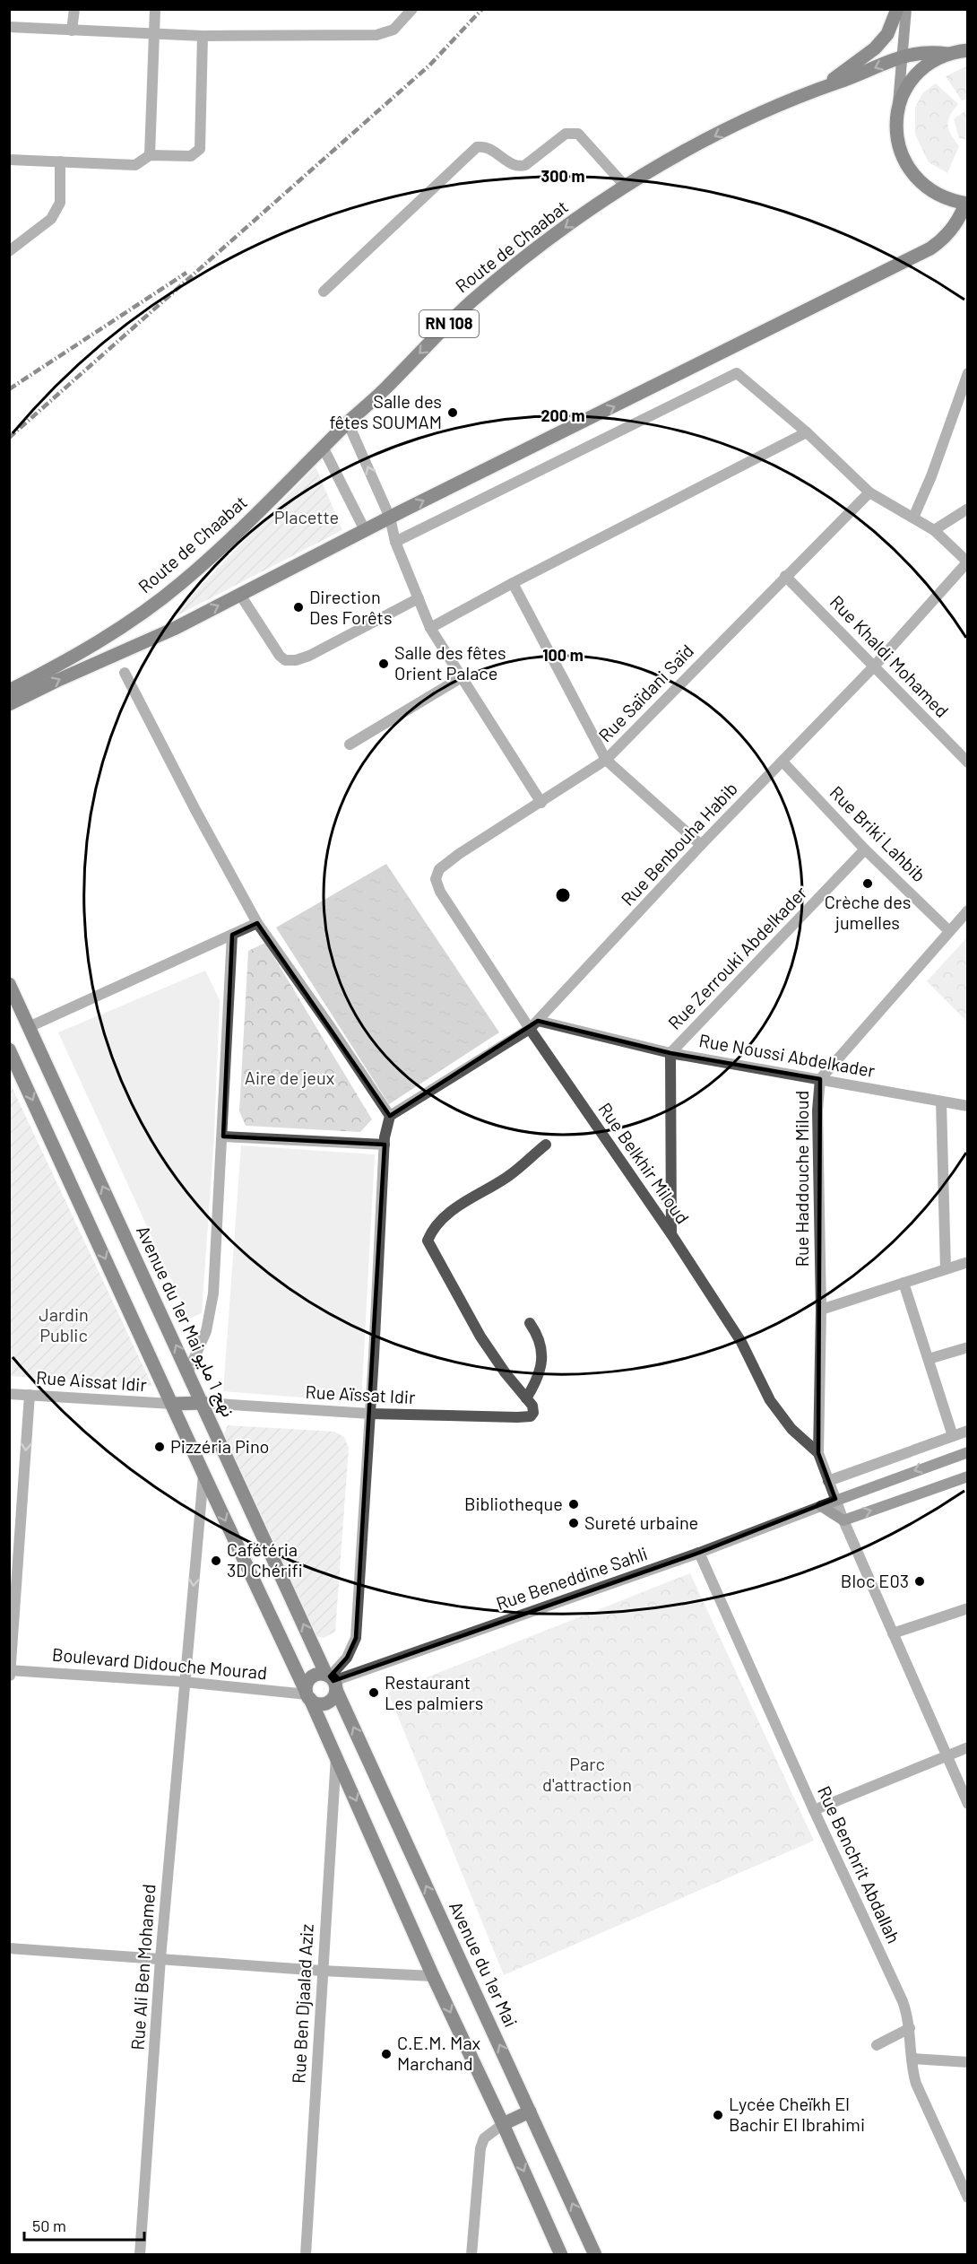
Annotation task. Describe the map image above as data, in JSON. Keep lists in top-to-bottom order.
{
  "streets": {
    "main road": [
      "Route de Chaabat",
      "RN 108",
      "Avenue du 1er Mai نهج 1 مايو",
      "Avenue du 1er Mai"
    ],
    "street": [
      "Rue Khaldi Mohamed",
      "Rue Saïdani Saïd",
      "Rue Briki Lahbib",
      "Rue Benbouha Habib",
      "Rue Zerrouki Abdelkader",
      "Rue Noussi Abdelkader",
      "Rue Belkhir Miloud",
      "Rue Haddouche Miloud",
      "Rue Aissat Idir",
      "Rue Aïssat Idir",
      "Rue Beneddine Sahli",
      "Boulevard Didouche Mourad",
      "Rue Benchrit Abdallah",
      "Rue Ali Ben Mohamed",
      "Rue Ben Djaalad Aziz"
    ]
  },
  "crossings": [
    ["Rue Khaldi Mohamed", "Rue Saïdani Saïd"],
    ["Rue Khaldi Mohamed", "Rue Benbouha Habib"],
    ["Rue Saïdani Saïd", "Rue Belkhir Miloud"],
    ["Rue Briki Lahbib", "Rue Benbouha Habib"],
    ["Rue Briki Lahbib", "Rue Zerrouki Abdelkader"],
    ["Rue Briki Lahbib", "Rue Haddouche Miloud"],
    ["Rue Benbouha Habib", "Rue Noussi Abdelkader"],
    ["Rue Benbouha Habib", "Rue Belkhir Miloud"],
    ["Rue Zerrouki Abdelkader", "Rue Noussi Abdelkader"],
    ["Rue Zerrouki Abdelkader", "Rue Belkhir Miloud"],
    ["Rue Noussi Abdelkader", "Rue Belkhir Miloud"],
    ["Rue Noussi Abdelkader", "Rue Haddouche Miloud"],
    ["Rue Belkhir Miloud", "Rue Haddouche Miloud"],
    ["Avenue du 1er Mai نهج 1 مايو", "Rue Aïssat Idir"],
    ["Avenue du 1er Mai نهج 1 مايو", "Rue Beneddine Sahli"],
    ["Avenue du 1er Mai نهج 1 مايو", "Boulevard Didouche Mourad"],
    ["Avenue du 1er Mai نهج 1 مايو", "Avenue du 1er Mai"],
    ["Rue Beneddine Sahli", "Boulevard Didouche Mourad"],
    ["Rue Beneddine Sahli", "Rue Benchrit Abdallah"],
    ["Rue Beneddine Sahli", "Avenue du 1er Mai"],
    ["Boulevard Didouche Mourad", "Avenue du 1er Mai"],
    ["Boulevard Didouche Mourad", "Rue Ali Ben Mohamed"]
  ],
  "one_way": ["Route de Chaabat"],
  "parks": [
    "Placette",
    "Aire de jeux",
    "Jardin Public",
    "Parc d'attraction"
  ],
  "places": [
    "Salle des fêtes SOUMAM",
    "Direction Des Forêts",
    "Salle des fêtes Orient Palace",
    "Crèche des jumelles",
    "Pizzéria Pino",
    "Bibliotheque",
    "Sureté urbaine",
    "Cafétéria 3D Chérifi",
    "Bloc E03",
    "Restaurant Les palmiers",
    "C.E.M. Max Marchand",
    "Lycée Cheïkh El Bachir El Ibrahimi"
  ],
  "scale_bar": "50 m",
  "rings": ["300 m", "200 m", "100 m"]
}
